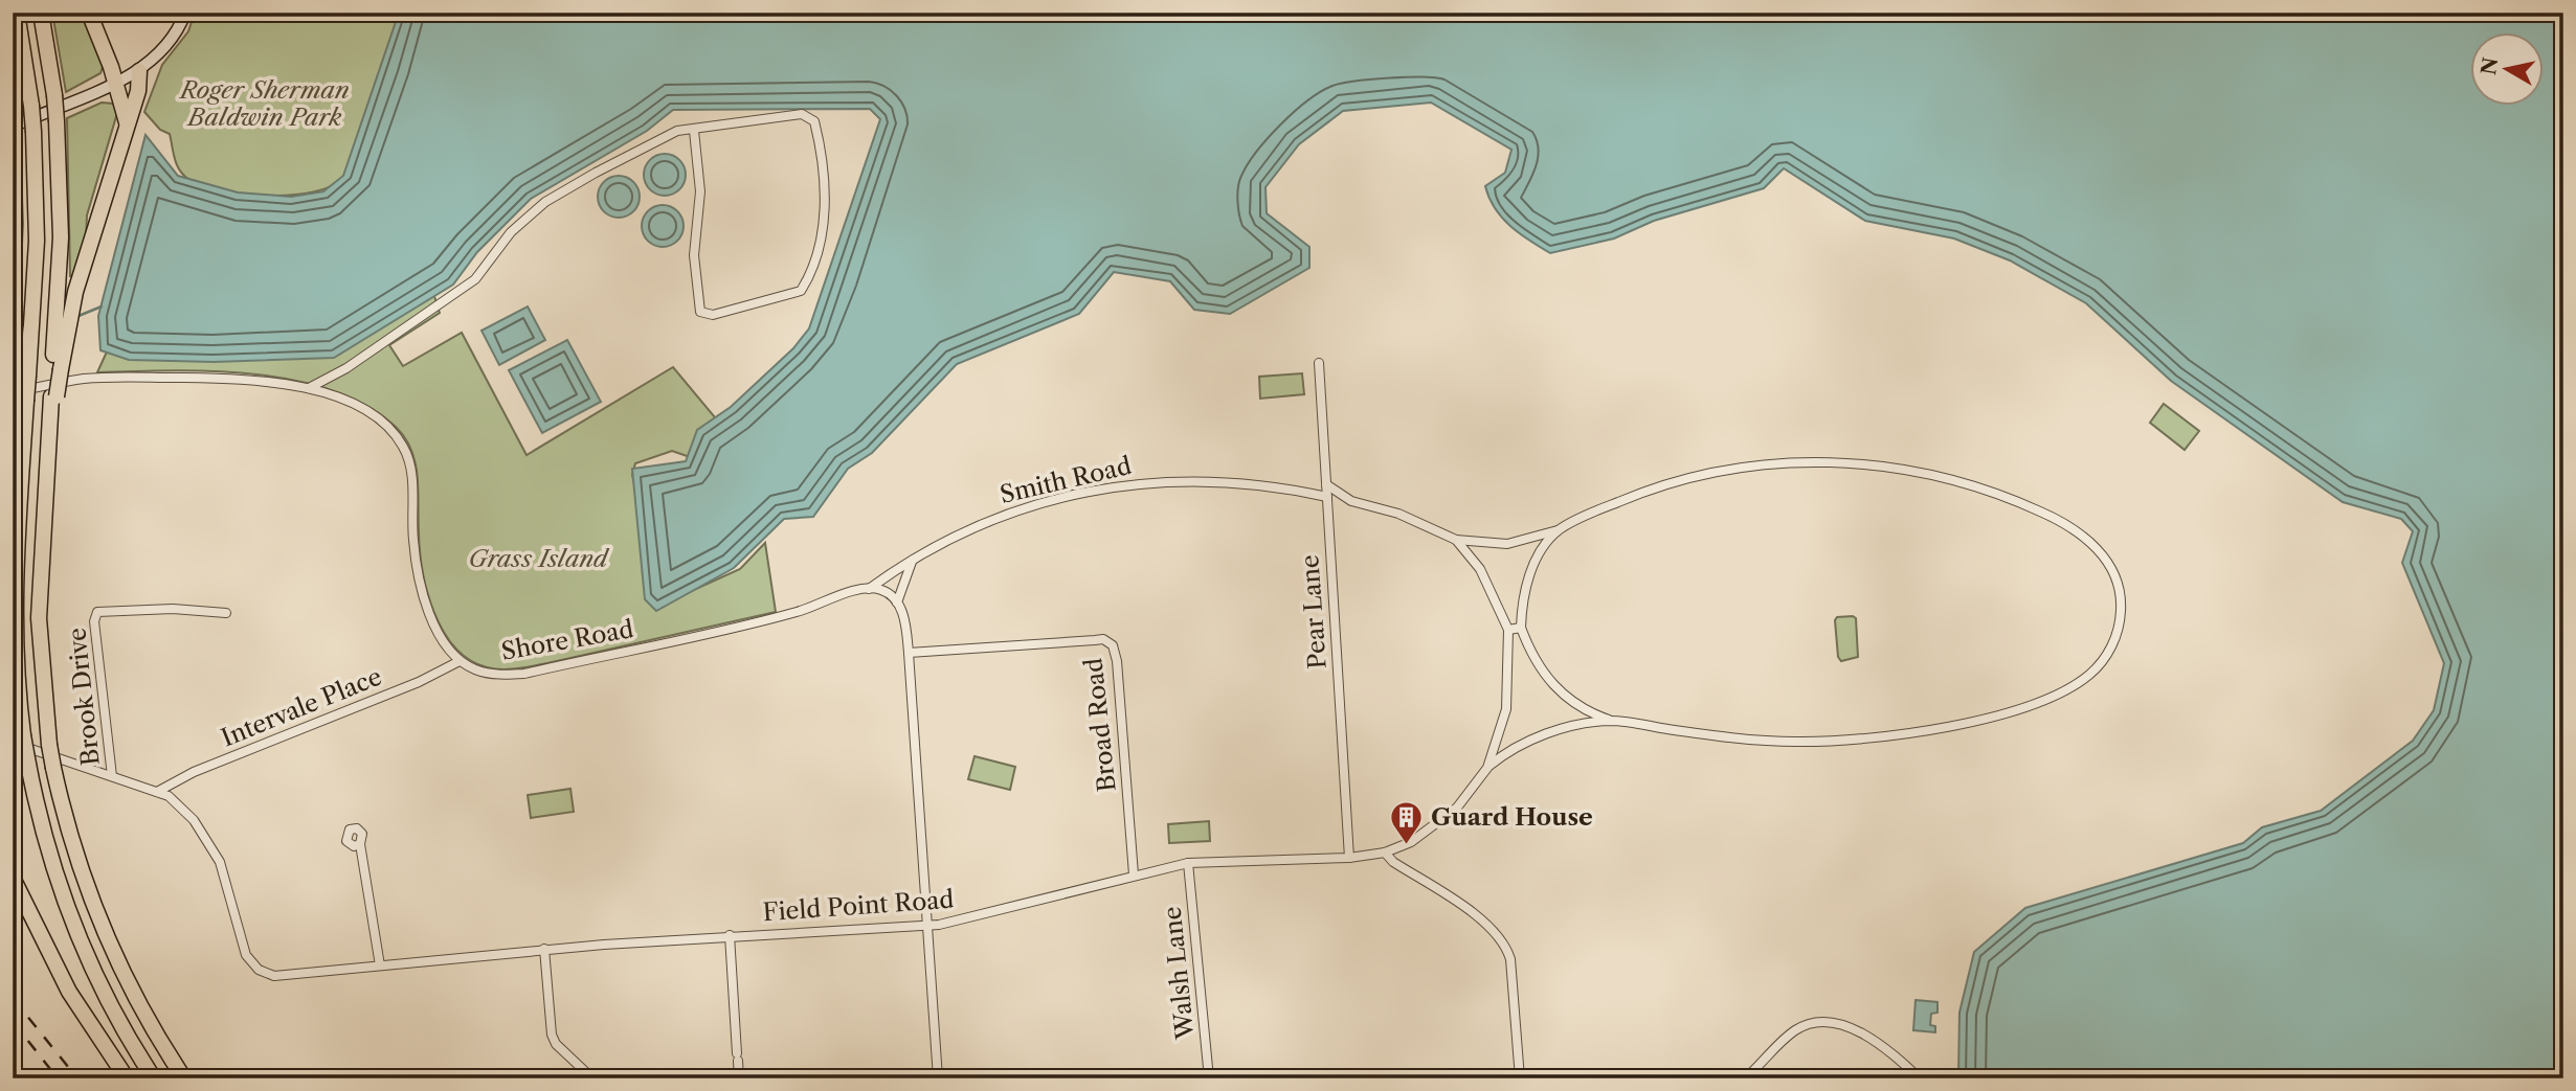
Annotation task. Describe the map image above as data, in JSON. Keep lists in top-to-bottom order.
{
  "streets": {
    "street": [
      "Smith Road",
      "Pear Lane",
      "Shore Road",
      "Brook Drive",
      "Intervale Place",
      "Broad Road",
      "Field Point Road",
      "Walsh Lane"
    ]
  },
  "crossings": [
    ["Smith Road", "Pear Lane"],
    ["Smith Road", "Shore Road"],
    ["Pear Lane", "Field Point Road"],
    ["Shore Road", "Intervale Place"],
    ["Brook Drive", "Field Point Road"],
    ["Intervale Place", "Field Point Road"],
    ["Broad Road", "Field Point Road"],
    ["Field Point Road", "Walsh Lane"]
  ],
  "parks": ["Roger Sherman Baldwin Park", "Grass Island"],
  "places": {
    "building": ["Guard House"]
  },
  "north": "left"
}
